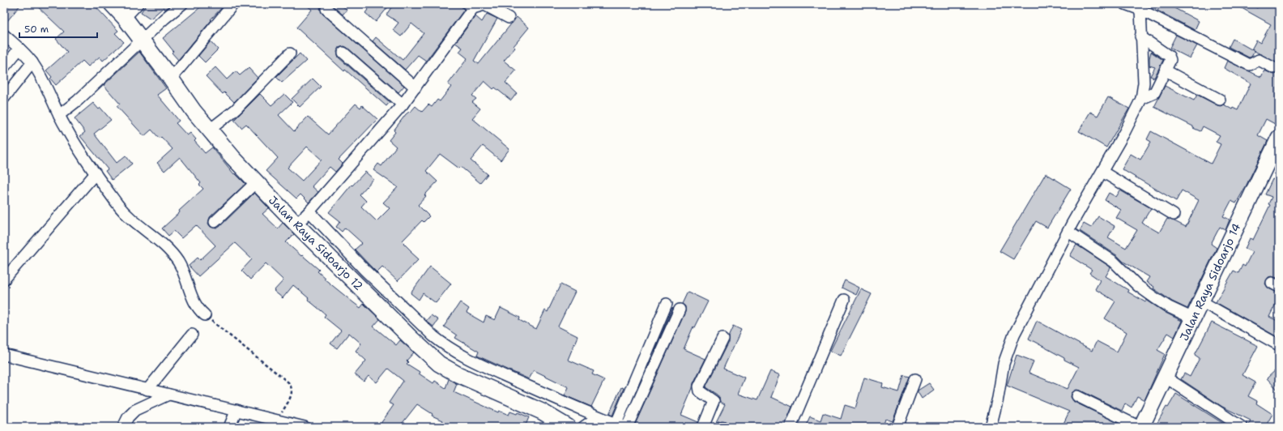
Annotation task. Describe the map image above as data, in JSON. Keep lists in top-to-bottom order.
{
  "streets": {
    "main road": ["Jalan Raya Sidoarjo 12", "Jalan Raya Sidoarjo 14"]
  },
  "scale_bar": "50 m"
}
